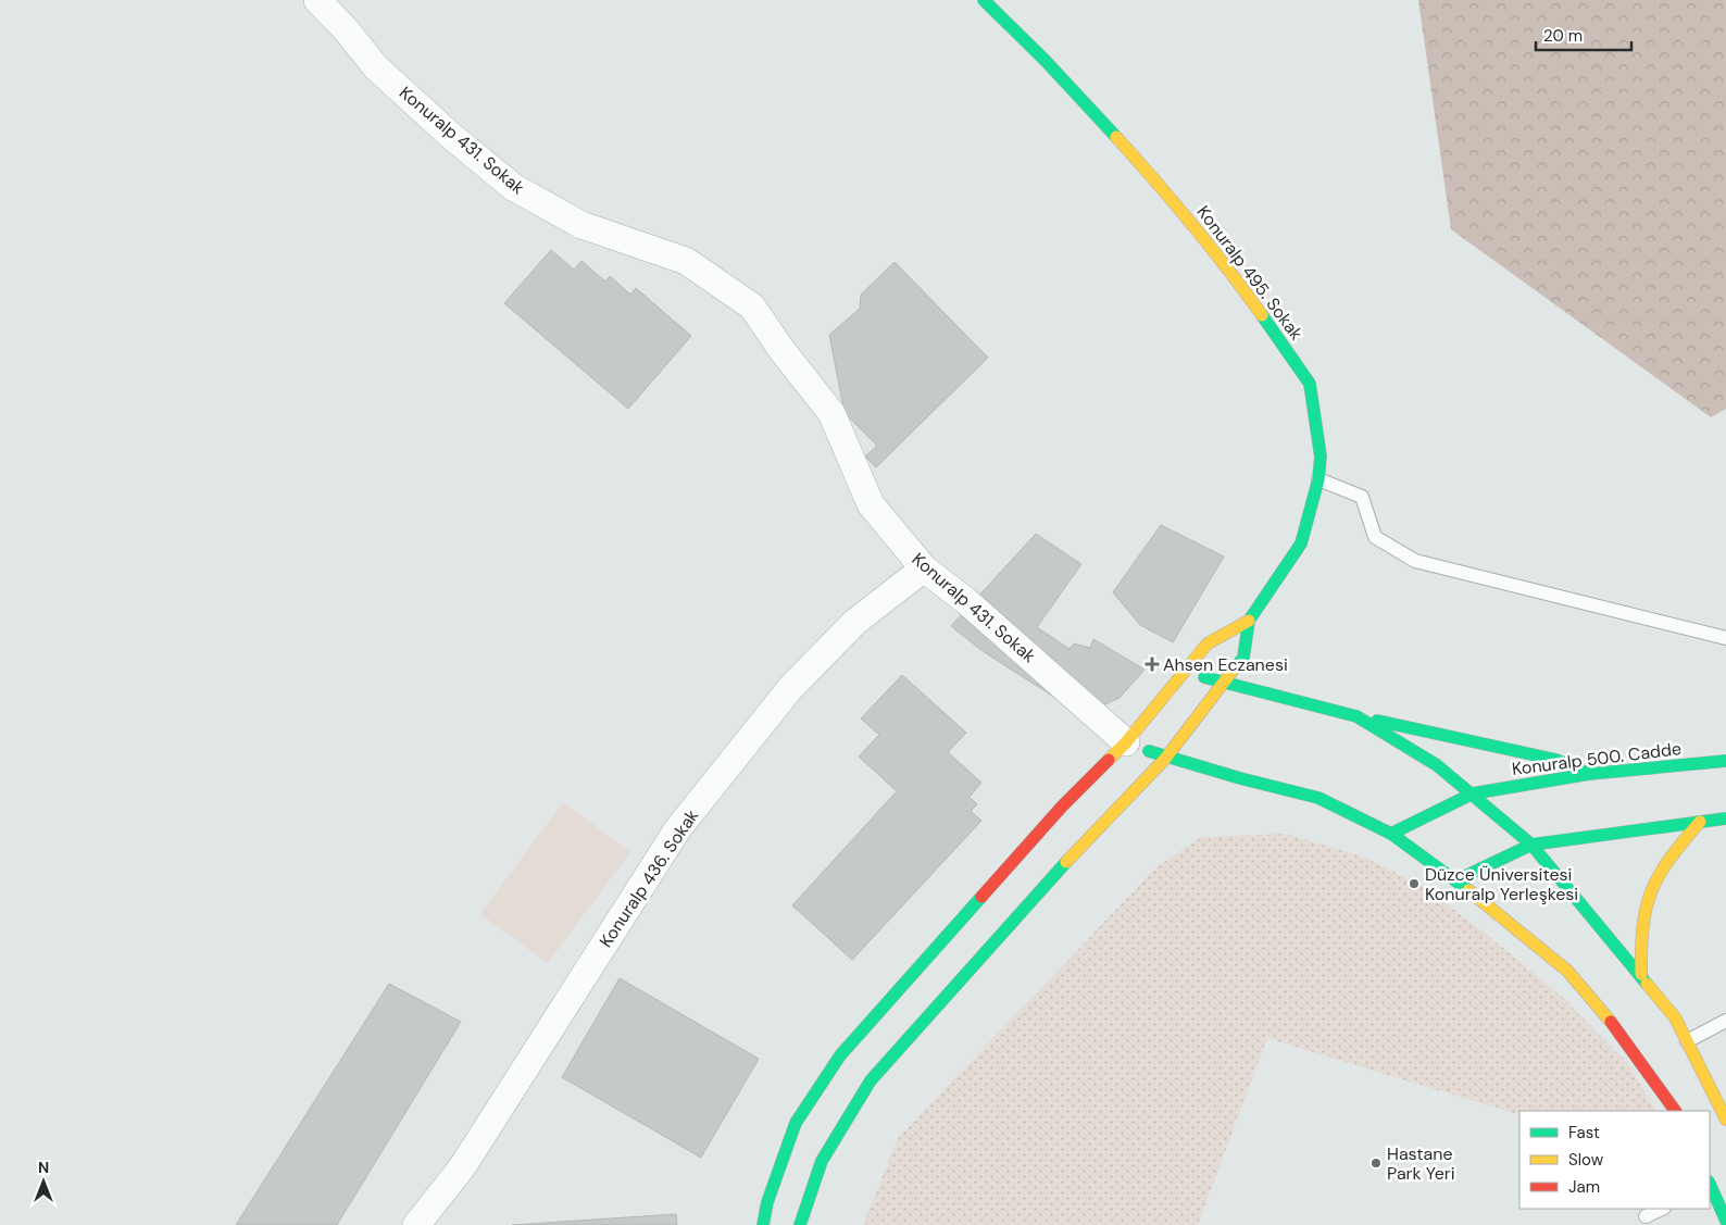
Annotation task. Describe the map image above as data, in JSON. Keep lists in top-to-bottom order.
{
  "streets": {
    "main road": ["Konuralp 495. Sokak", "Konuralp 500. Cadde"],
    "street": ["Konuralp 431. Sokak", "Konuralp 436. Sokak"]
  },
  "crossings": [
    ["Konuralp 431. Sokak", "Konuralp 436. Sokak"]
  ],
  "places": {
    "health": ["Ahsen Eczanesi"],
    "other": ["Düzce Üniversitesi Konuralp Yerleşkesi", "Hastane Park Yeri"]
  },
  "legend": ["Fast", "Slow", "Jam"],
  "scale_bar": "20 m",
  "north": "top"
}
